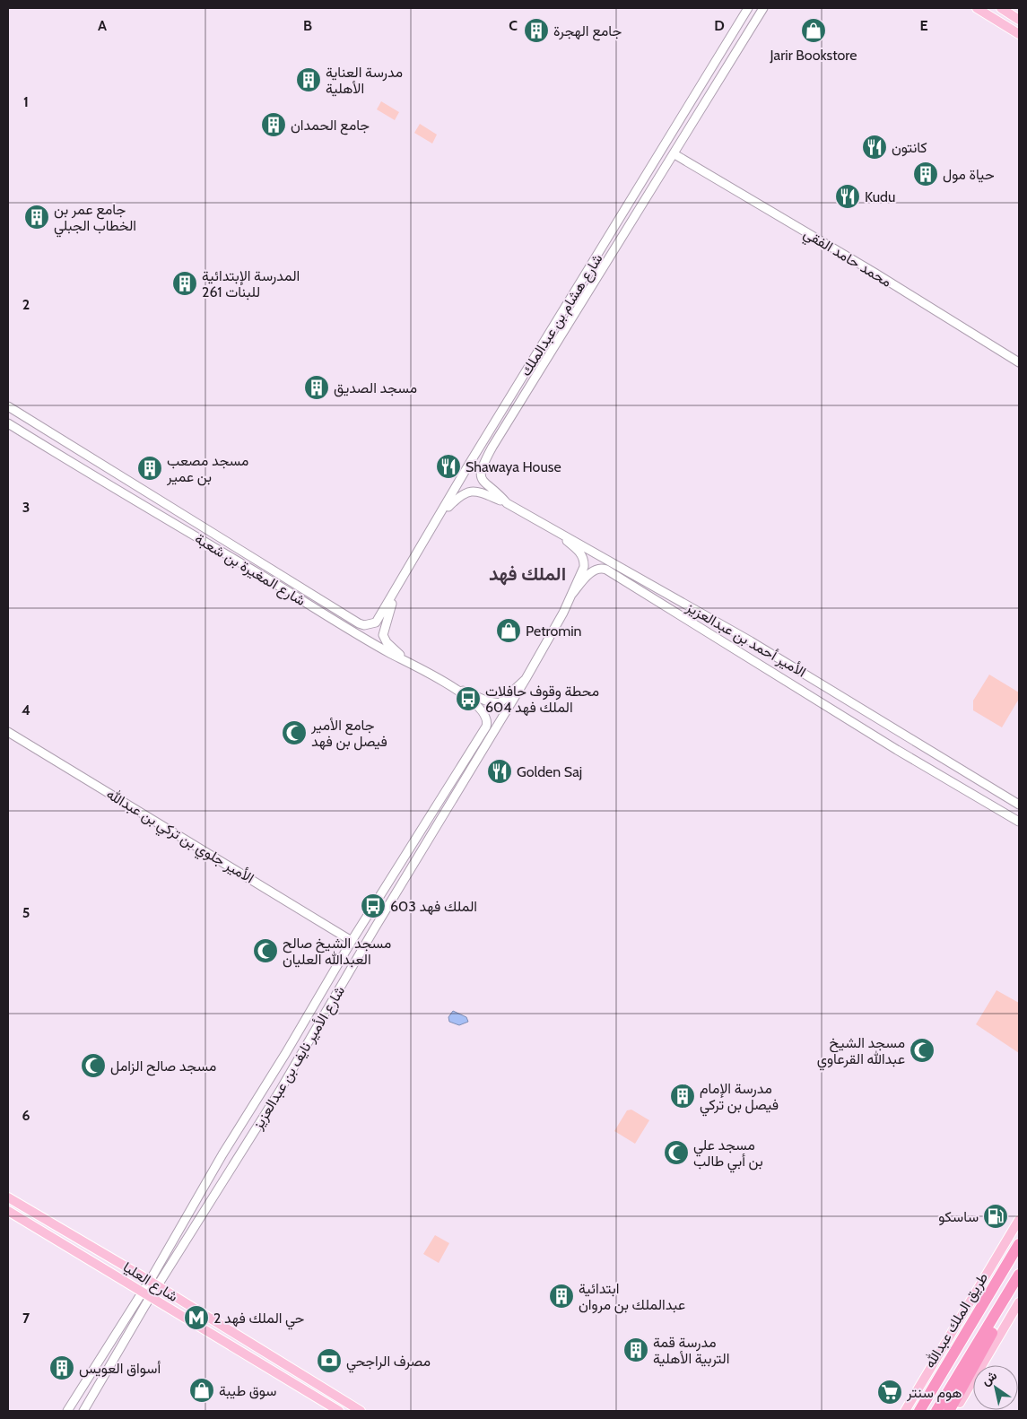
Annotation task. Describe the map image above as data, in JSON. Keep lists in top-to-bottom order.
{
  "streets": {
    "highway": ["طريق الملك عبدالله"],
    "main road": ["شارع العليا"],
    "street": [
      "محمد حامد الفقي",
      "شارع هشام بن عبدالملك",
      "شارع المغيرة بن شعبة",
      "الأمير أحمد بن عبدالعزيز",
      "الأمير جلوي بن تركي بن عبدالله",
      "شارع الأمير نايف بن عبدالعزيز"
    ]
  },
  "crossings": [
    ["محمد حامد الفقي", "شارع هشام بن عبدالملك"],
    ["شارع هشام بن عبدالملك", "شارع المغيرة بن شعبة"],
    ["شارع هشام بن عبدالملك", "الأمير أحمد بن عبدالعزيز"],
    ["شارع المغيرة بن شعبة", "شارع الأمير نايف بن عبدالعزيز"],
    ["الأمير أحمد بن عبدالعزيز", "شارع الأمير نايف بن عبدالعزيز"],
    ["الأمير جلوي بن تركي بن عبدالله", "شارع الأمير نايف بن عبدالعزيز"],
    ["شارع الأمير نايف بن عبدالعزيز", "شارع العليا"]
  ],
  "districts": ["الملك فهد"],
  "places": {
    "building": [
      "جامع الهجرة",
      "مدرسة العناية الأهلية",
      "جامع الحمدان",
      "حياة مول",
      "جامع عمر بن الخطاب الجبلي",
      "المدرسة الإبتدائية 261 للبنات",
      "مسجد الصديق",
      "مسجد مصعب بن عمير",
      "مدرسة الإمام فيصل بن تركي",
      "ابتدائية عبدالملك بن مروان",
      "مدرسة قمة التربية الأهلية",
      "أسواق العويس"
    ],
    "shop": ["Jarir Bookstore", "Petromin", "سوق طيبة"],
    "restaurant": [
      "كانتون",
      "Kudu",
      "Shawaya House",
      "Golden Saj"
    ],
    "bus stop": ["محطة وقوف حافلات الملك فهد 604", "الملك فهد 603"],
    "mosque": [
      "جامع الأمير فيصل بن فهد",
      "مسجد الشيخ صالح العبدالله العليان",
      "مسجد الشيخ عبدالله القرعاوي",
      "مسجد صالح الزامل",
      "مسجد علي بن أبي طالب"
    ],
    "fuel station": ["ساسكو"],
    "metro station": ["حي الملك فهد 2"],
    "bank": ["مصرف الراجحي"],
    "supermarket": ["هوم سنتر"]
  },
  "north": "top left",
  "grid": {
    "columns": [
      "A",
      "B",
      "C",
      "D",
      "E"
    ],
    "rows": [
      "1",
      "2",
      "3",
      "4",
      "5",
      "6",
      "7"
    ]
  }
}
